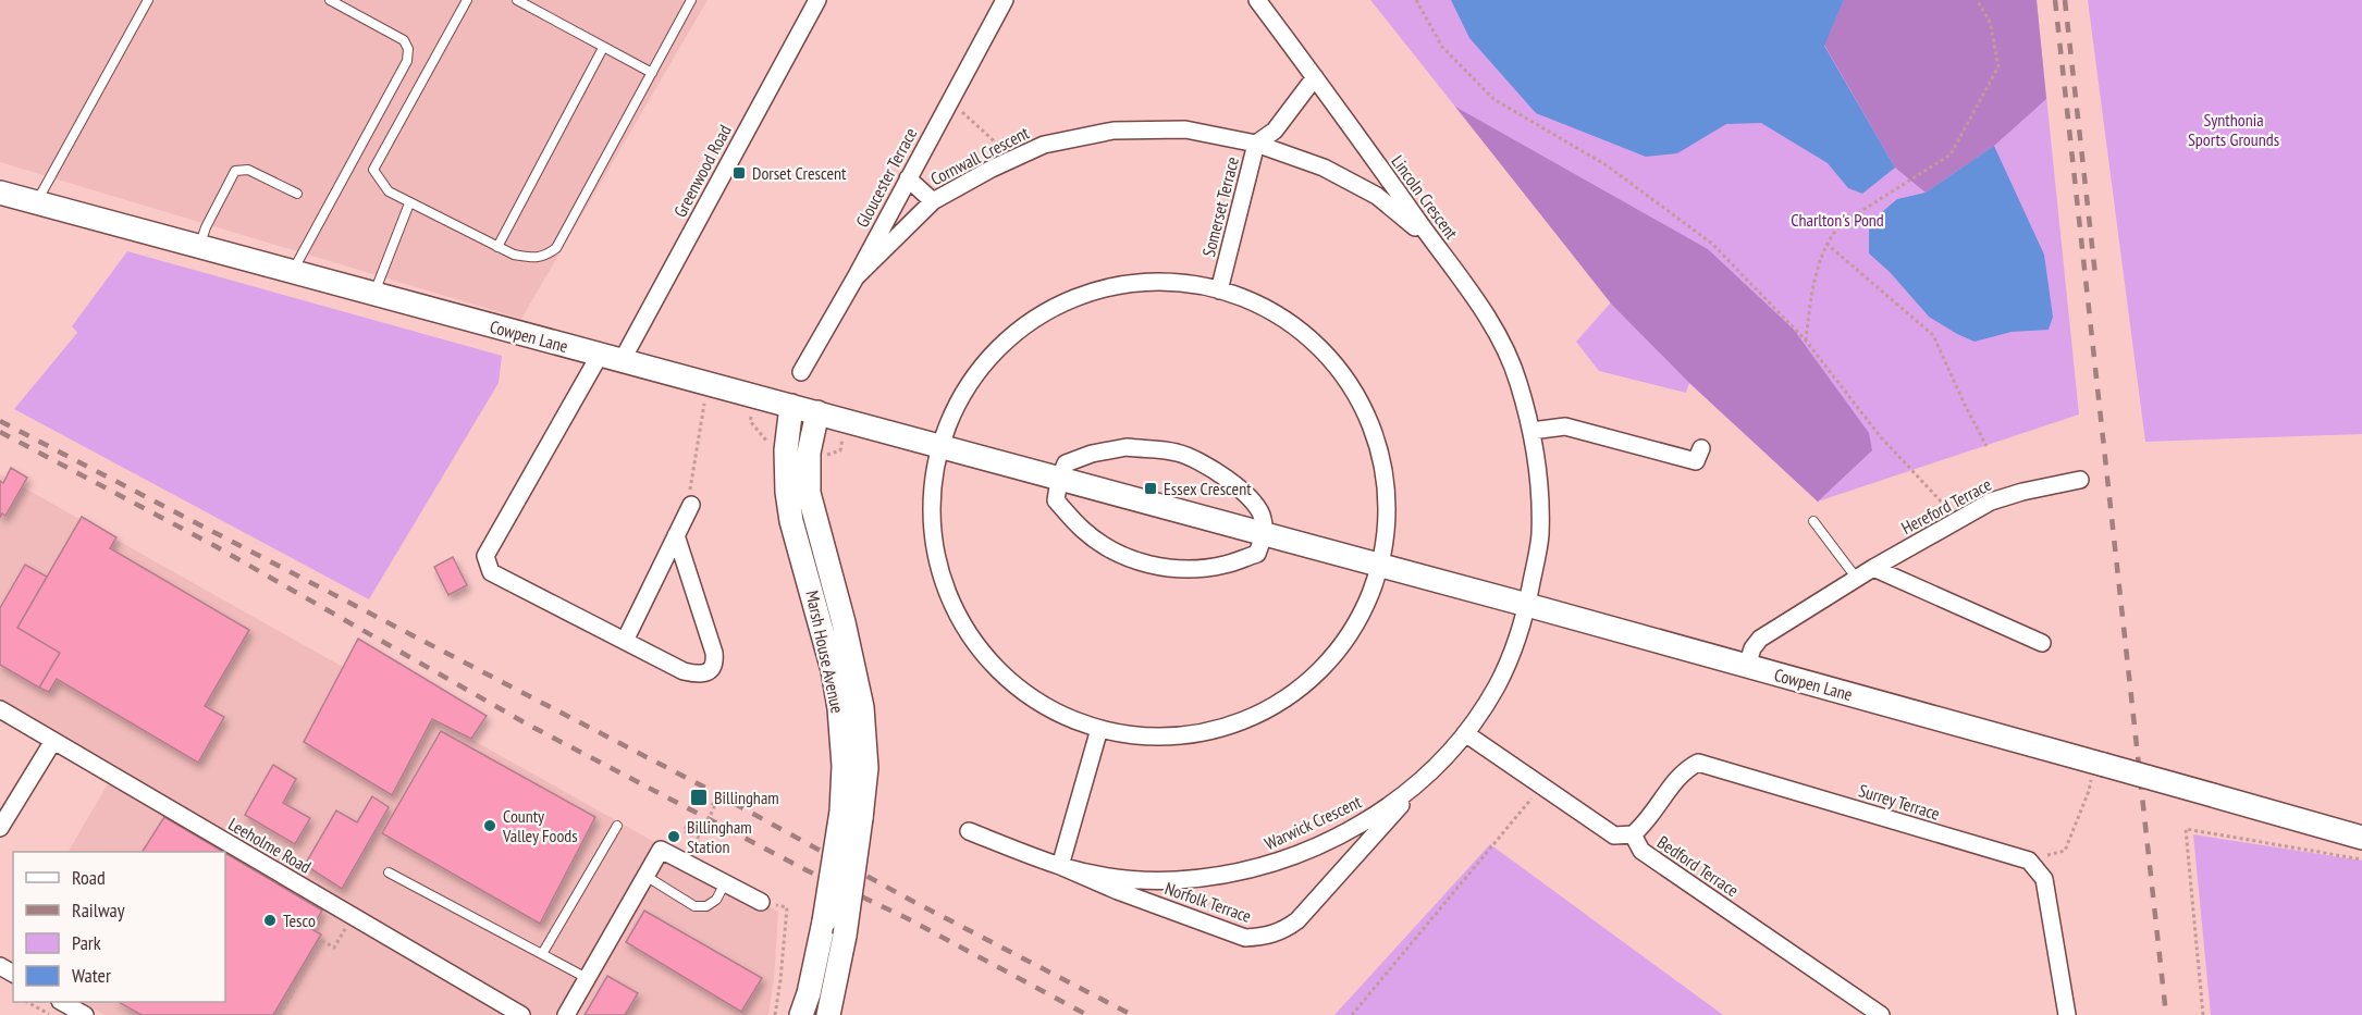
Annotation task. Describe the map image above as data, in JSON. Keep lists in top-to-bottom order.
{
  "streets": {
    "street": [
      "Cornwall Crescent",
      "Greenwood Road",
      "Gloucester Terrace",
      "Lincoln Crescent",
      "Somerset Terrace",
      "Cowpen Lane",
      "Hereford Terrace",
      "Marsh House Avenue",
      "Surrey Terrace",
      "Warwick Crescent",
      "Leeholme Road",
      "Bedford Terrace",
      "Norfolk Terrace"
    ]
  },
  "crossings": [
    ["Cornwall Crescent", "Gloucester Terrace"],
    ["Cornwall Crescent", "Lincoln Crescent"],
    ["Cornwall Crescent", "Somerset Terrace"],
    ["Greenwood Road", "Cowpen Lane"],
    ["Lincoln Crescent", "Somerset Terrace"],
    ["Lincoln Crescent", "Cowpen Lane"],
    ["Lincoln Crescent", "Warwick Crescent"],
    ["Cowpen Lane", "Hereford Terrace"],
    ["Cowpen Lane", "Marsh House Avenue"],
    ["Cowpen Lane", "Warwick Crescent"],
    ["Surrey Terrace", "Bedford Terrace"],
    ["Warwick Crescent", "Bedford Terrace"],
    ["Warwick Crescent", "Norfolk Terrace"]
  ],
  "parks": ["Synthonia Sports Grounds", "Charlton's Pond"],
  "places": {
    "transit": ["Dorset Crescent", "Essex Crescent", "Billingham"],
    "other": ["County Valley Foods", "Billingham Station", "Tesco"]
  },
  "legend": [
    "Road",
    "Railway",
    "Park",
    "Water"
  ]
}
